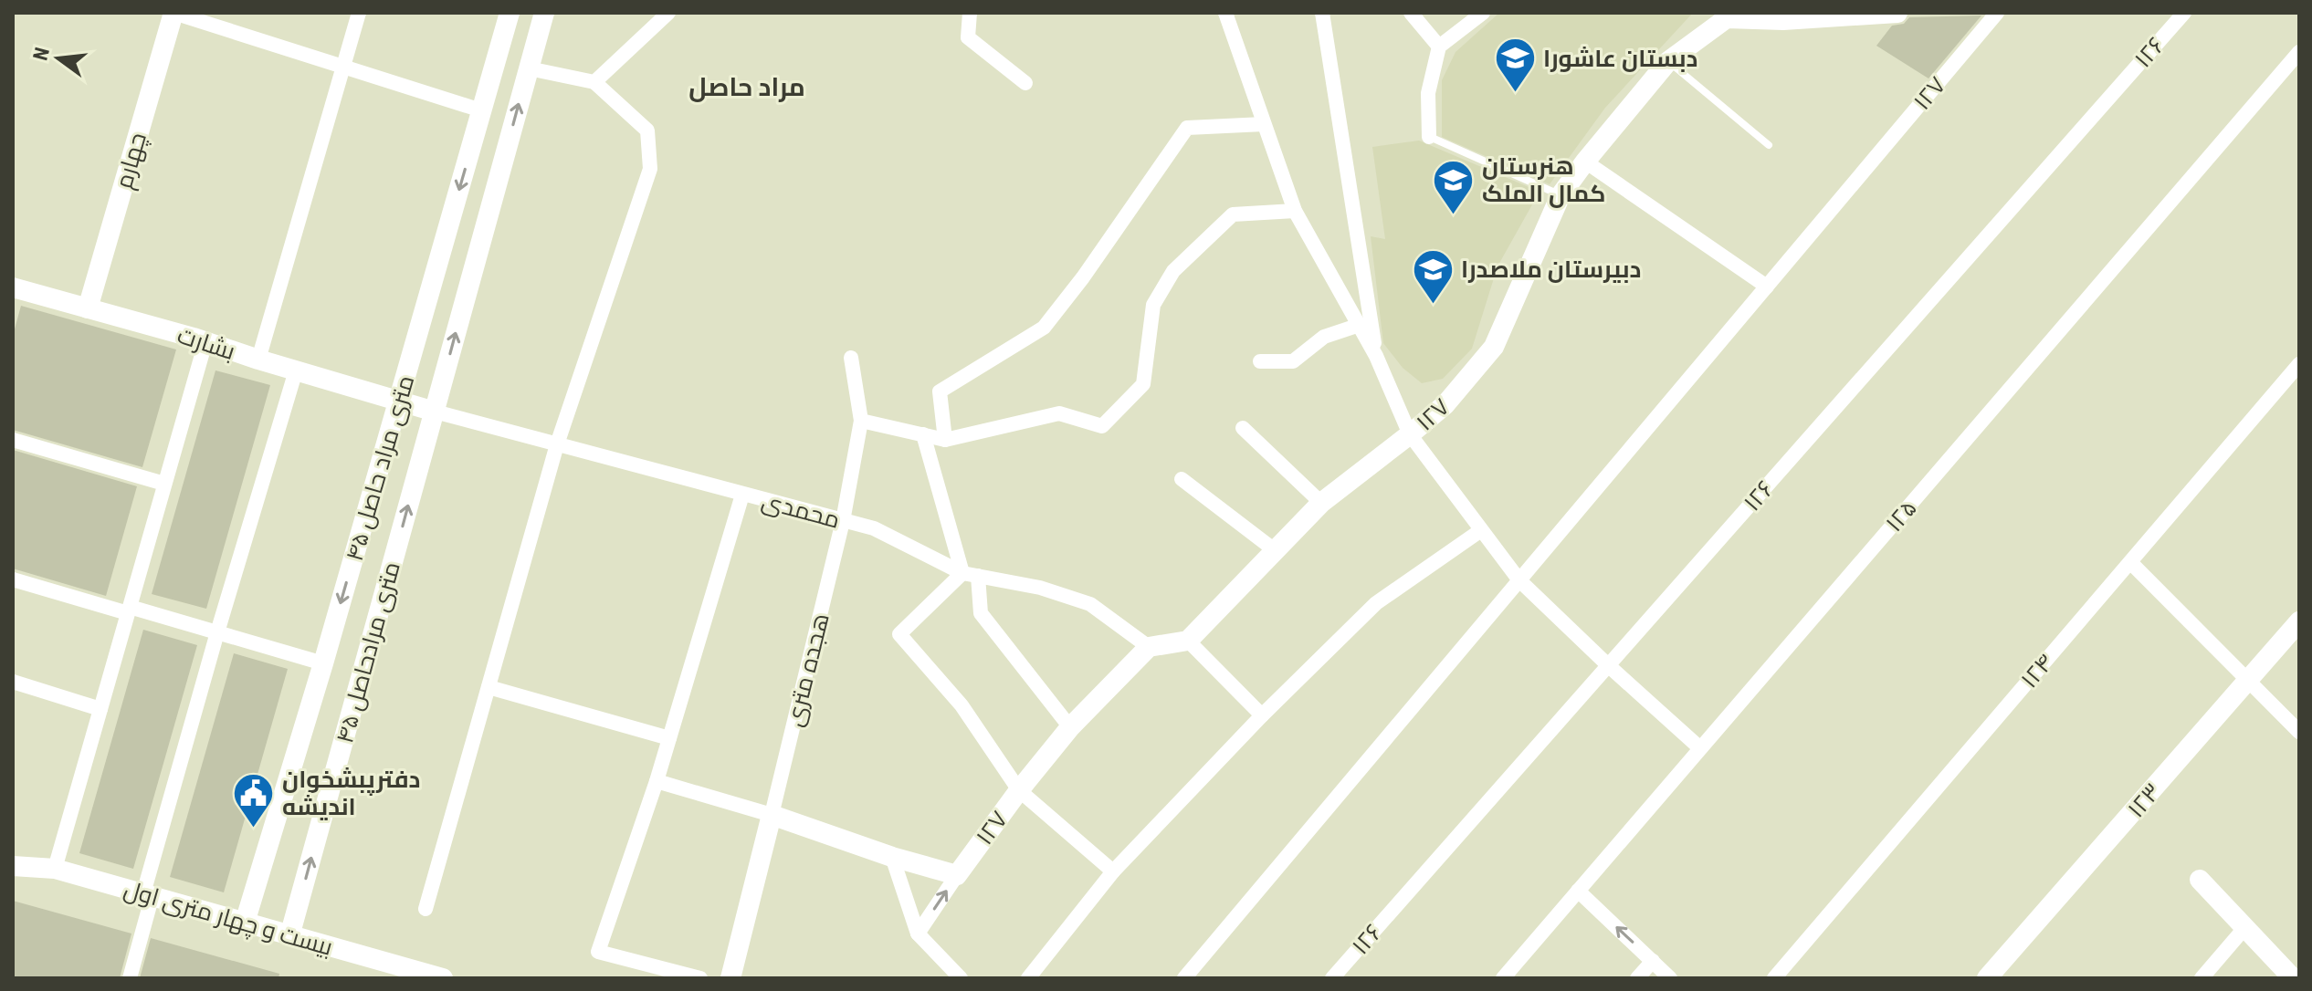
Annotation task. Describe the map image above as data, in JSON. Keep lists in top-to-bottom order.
{
  "streets": {
    "street": [
      "۱۲۶",
      "۱۲۷",
      "چهارم",
      "بشارت",
      "۴۵ متری مراد حاصل",
      "محمدی",
      "۱۲۵",
      "۴۵ متری مرادحاصل",
      "هجده متری",
      "۱۲۴",
      "۱۲۳",
      "بیست و چهار متری اول"
    ]
  },
  "crossings": [
    ["۱۲۷", "محمدی"],
    ["چهارم", "بشارت"],
    ["بشارت", "۴۵ متری مراد حاصل"],
    ["بشارت", "محمدی"],
    ["بشارت", "۴۵ متری مرادحاصل"],
    ["۴۵ متری مراد حاصل", "محمدی"],
    ["۴۵ متری مراد حاصل", "۴۵ متری مرادحاصل"],
    ["۴۵ متری مراد حاصل", "بیست و چهار متری اول"],
    ["محمدی", "۴۵ متری مرادحاصل"],
    ["محمدی", "هجده متری"],
    ["۴۵ متری مرادحاصل", "بیست و چهار متری اول"]
  ],
  "districts": ["مراد حاصل"],
  "places": {
    "school or university": ["دبستان عاشورا", "هنرستان کمال الملک", "دبیرستان ملاصدرا"],
    "public building": ["دفترپبشخوان اندیشه"]
  },
  "north": "left"
}
